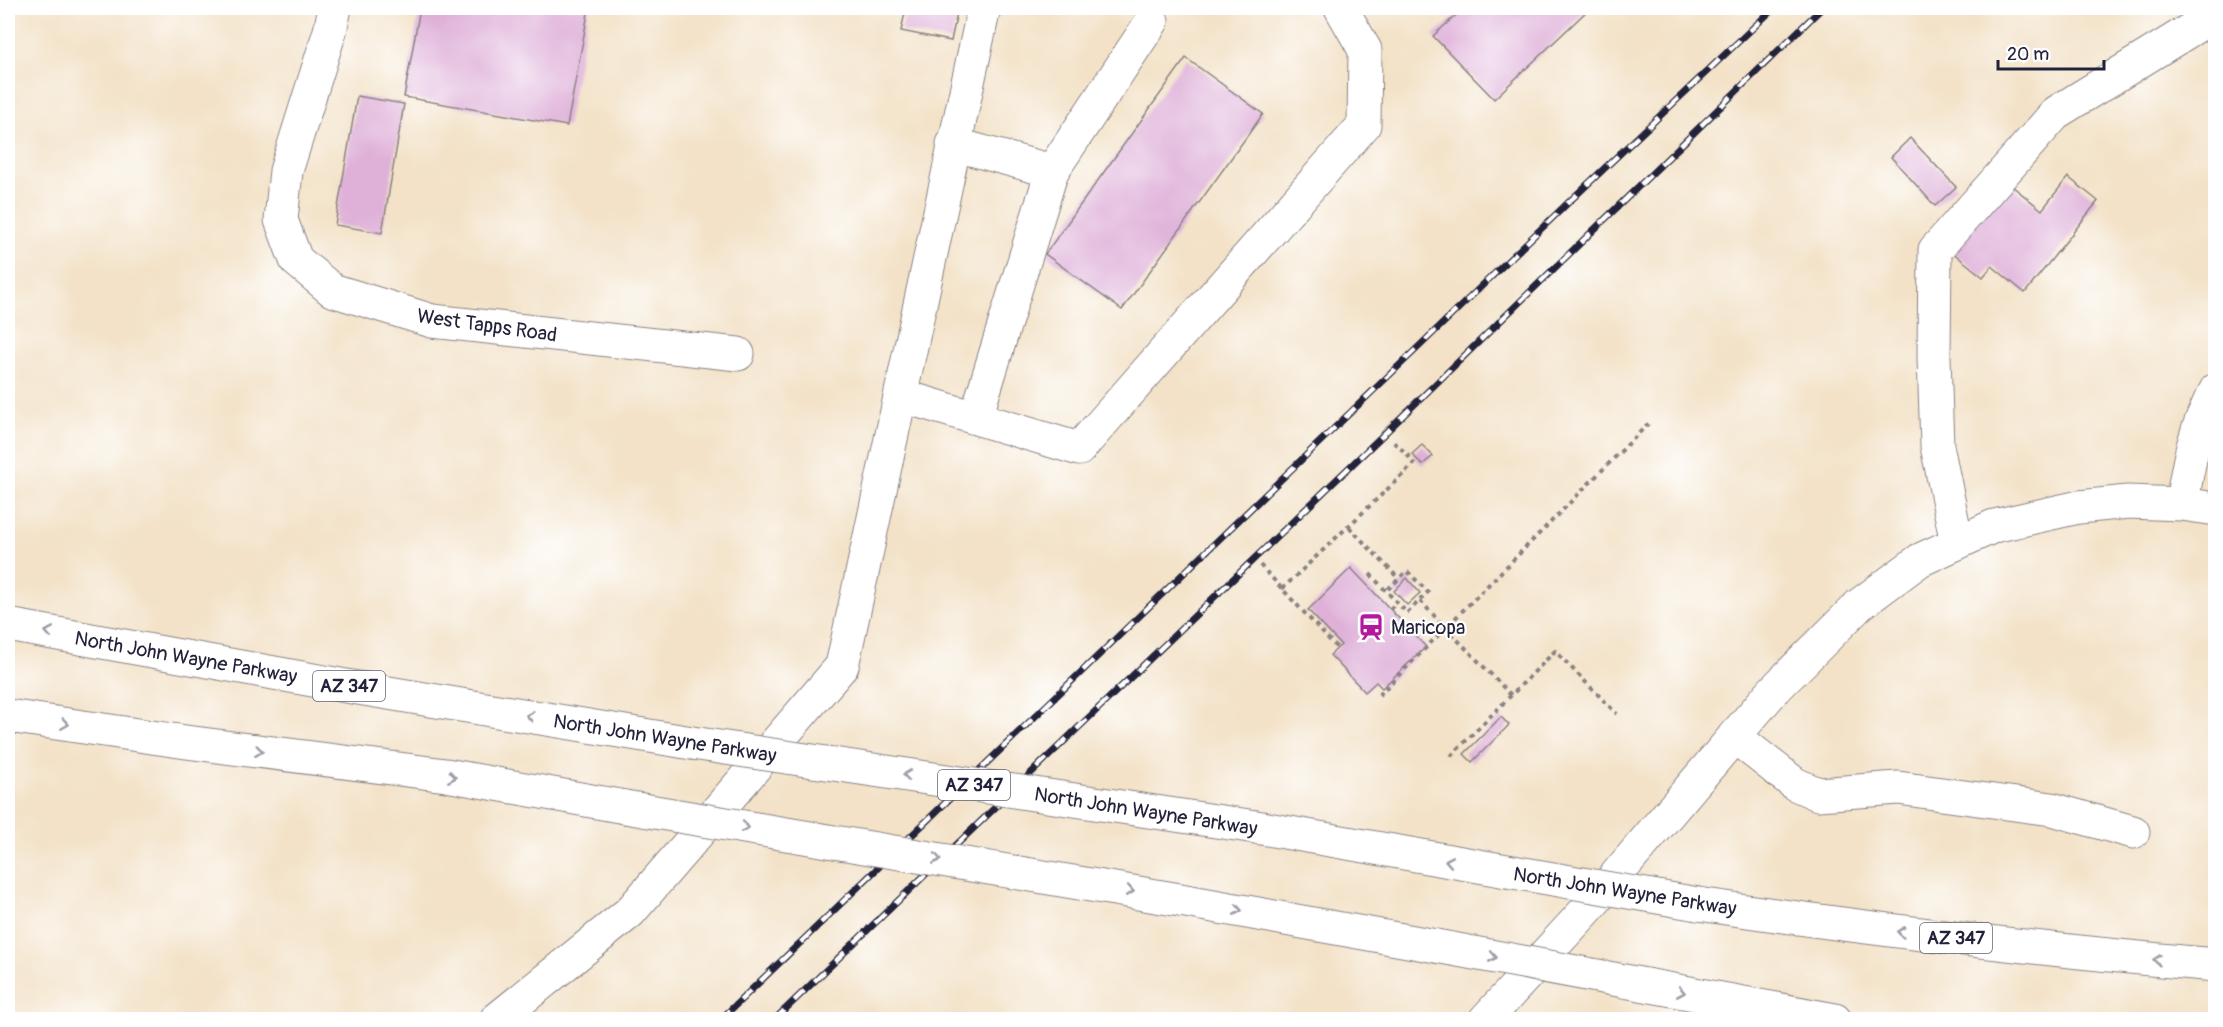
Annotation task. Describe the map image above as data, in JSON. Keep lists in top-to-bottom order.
{
  "streets": {
    "main road": ["West Tapps Road", "North John Wayne Parkway", "AZ 347"]
  },
  "places": {
    "station": ["Maricopa"]
  },
  "scale_bar": "20 m"
}
